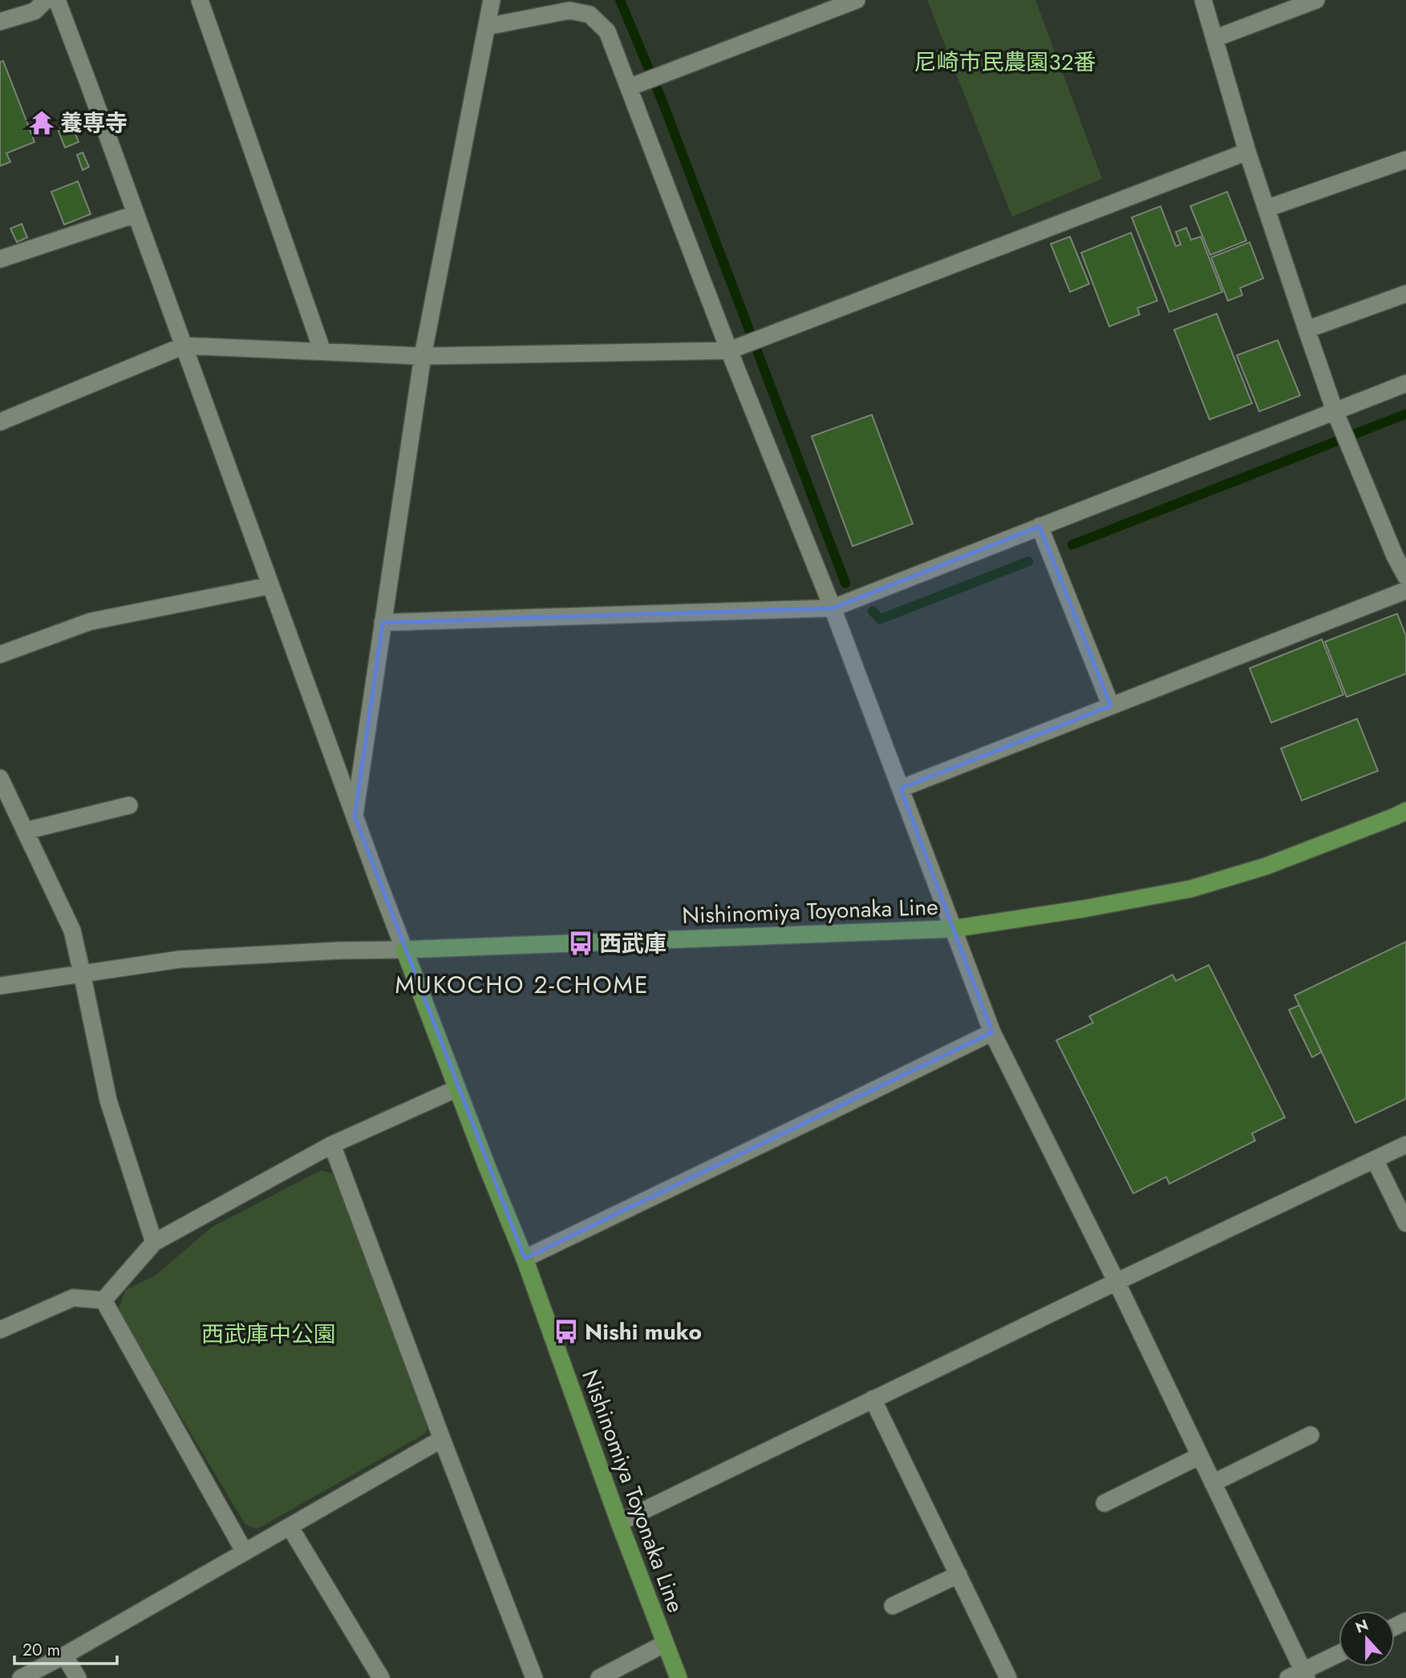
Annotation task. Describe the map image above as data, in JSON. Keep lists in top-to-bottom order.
{
  "streets": {
    "main road": ["Nishinomiya Toyonaka Line"]
  },
  "districts": ["MUKOCHO 2-CHOME"],
  "parks": ["尼崎市民農園32番", "西武庫中公園"],
  "places": {
    "temple": ["養専寺"],
    "bus stop": ["西武庫", "Nishi muko"]
  },
  "scale_bar": "20 m",
  "north": "top"
}
